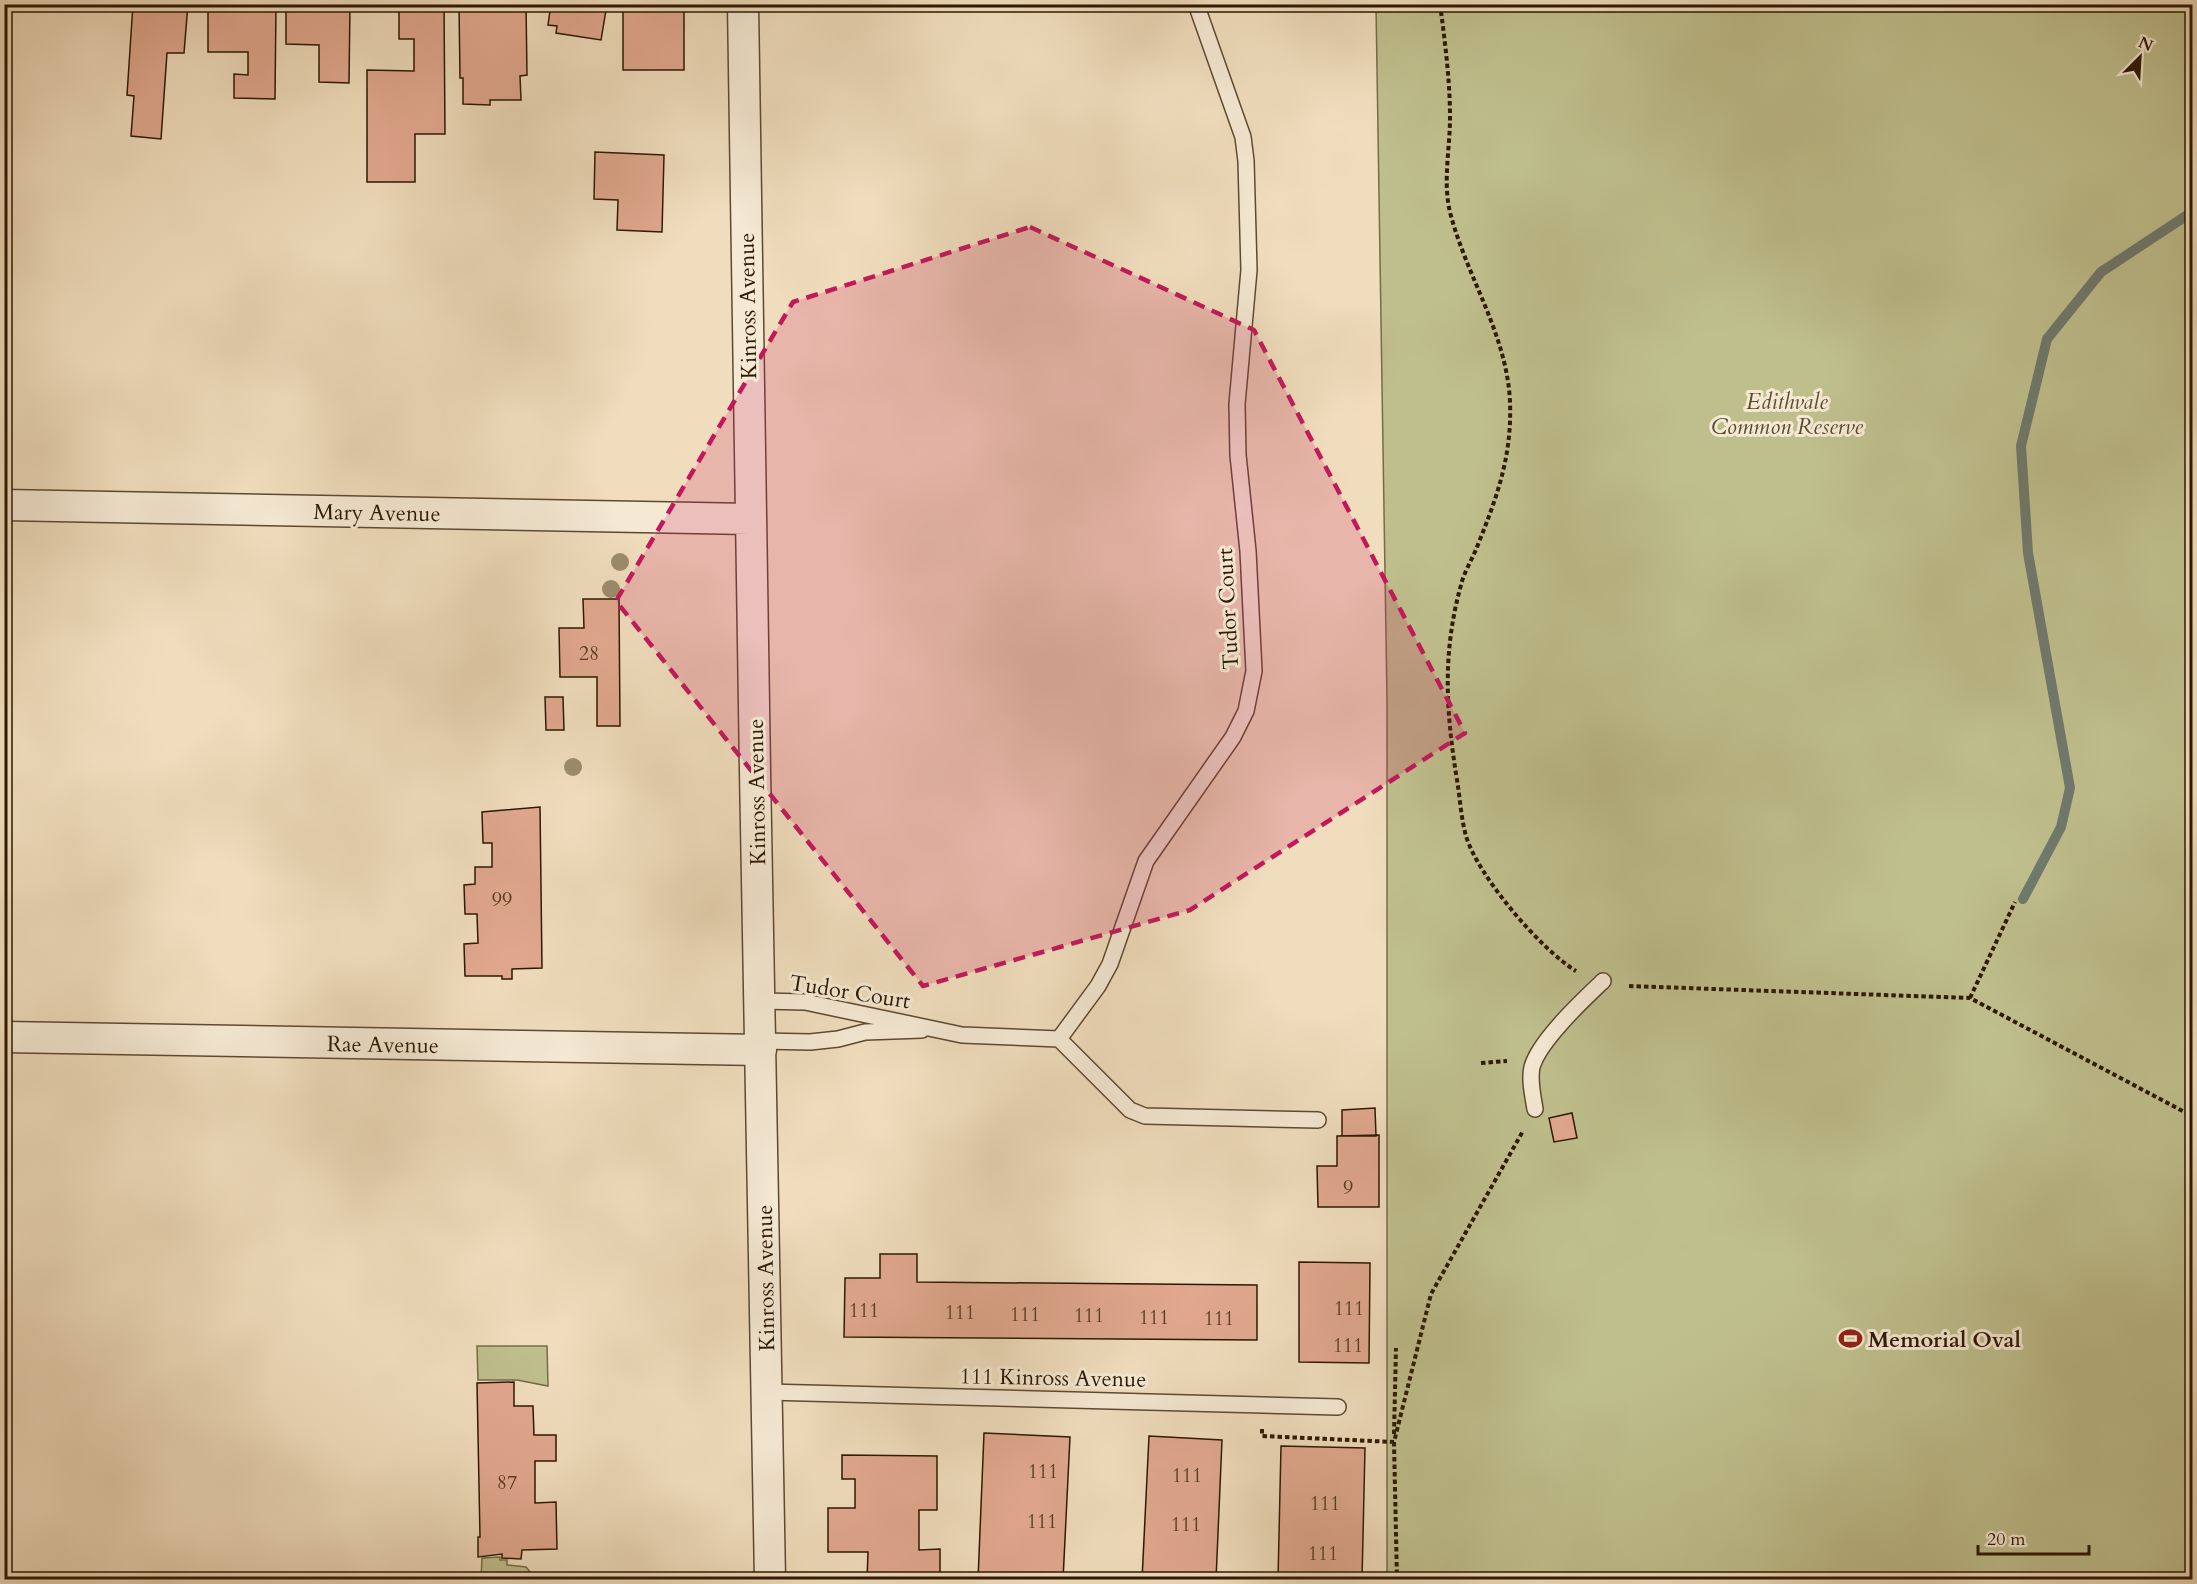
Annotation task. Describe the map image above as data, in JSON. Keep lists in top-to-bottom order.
{
  "streets": {
    "street": ["Kinross Avenue", "Mary Avenue", "Rae Avenue"],
    "lane": ["Tudor Court", "111 Kinross Avenue"]
  },
  "crossings": [
    ["Kinross Avenue", "Mary Avenue"],
    ["Kinross Avenue", "Tudor Court"],
    ["Kinross Avenue", "Rae Avenue"],
    ["Kinross Avenue", "111 Kinross Avenue"],
    ["Tudor Court", "Rae Avenue"]
  ],
  "parks": ["Edithvale Common Reserve"],
  "places": {
    "sports": ["Memorial Oval"]
  },
  "house_numbers": [
    "28",
    "99",
    "9",
    "111",
    "111",
    "111",
    "111",
    "111",
    "111",
    "111",
    "111",
    "111",
    "111",
    "87",
    "111",
    "111",
    "111",
    "111"
  ],
  "scale_bar": "20 m",
  "north": "top right"
}
